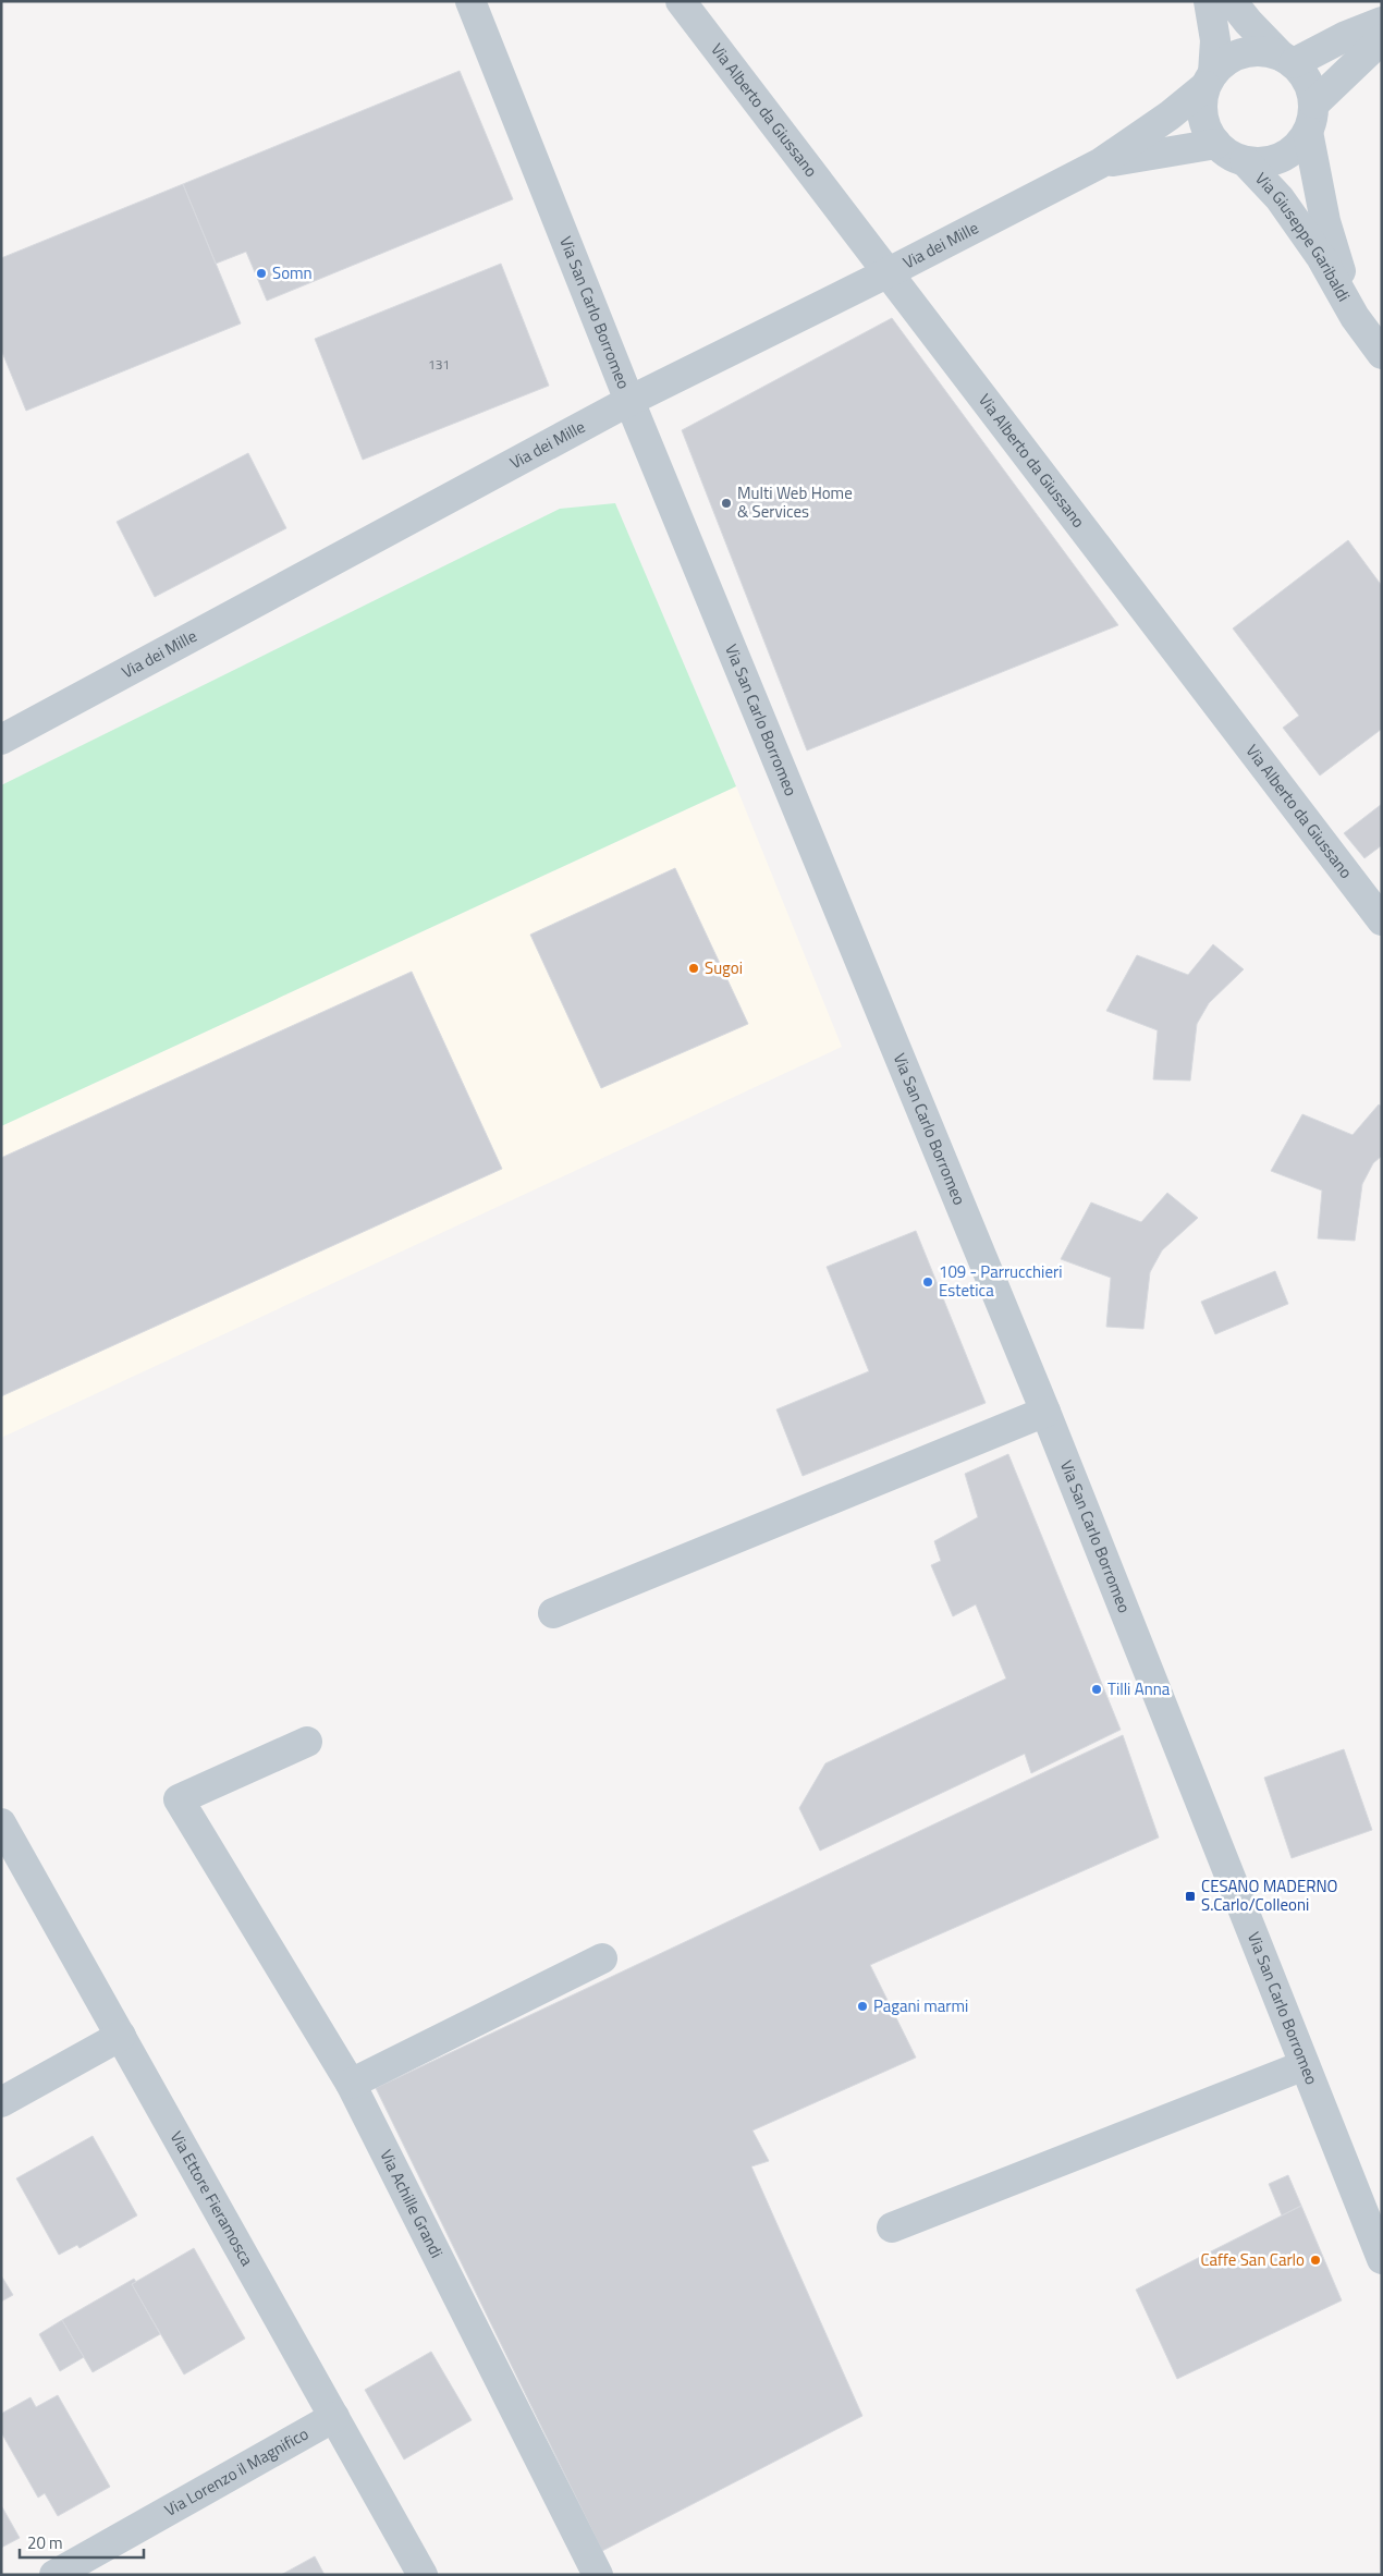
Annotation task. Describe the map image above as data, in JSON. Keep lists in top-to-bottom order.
{
  "streets": {
    "street": [
      "Via Alberto da Giussano",
      "Via Giuseppe Garibaldi",
      "Via dei Mille",
      "Via San Carlo Borromeo",
      "Via Ettore Fieramosca",
      "Via Achille Grandi",
      "Via Lorenzo il Magnifico"
    ]
  },
  "crossings": [
    ["Via Alberto da Giussano", "Via dei Mille"],
    ["Via Giuseppe Garibaldi", "Via dei Mille"],
    ["Via dei Mille", "Via San Carlo Borromeo"],
    ["Via Ettore Fieramosca", "Via Lorenzo il Magnifico"]
  ],
  "places": {
    "other": [
      "Somn",
      "Multi Web Home & Services",
      "Sugoi",
      "109 - Parrucchieri Estetica",
      "Tilli Anna",
      "Pagani marmi",
      "Caffe San Carlo"
    ],
    "transit": ["CESANO MADERNO S.Carlo/Colleoni"]
  },
  "house_numbers": ["131"],
  "scale_bar": "20 m"
}
